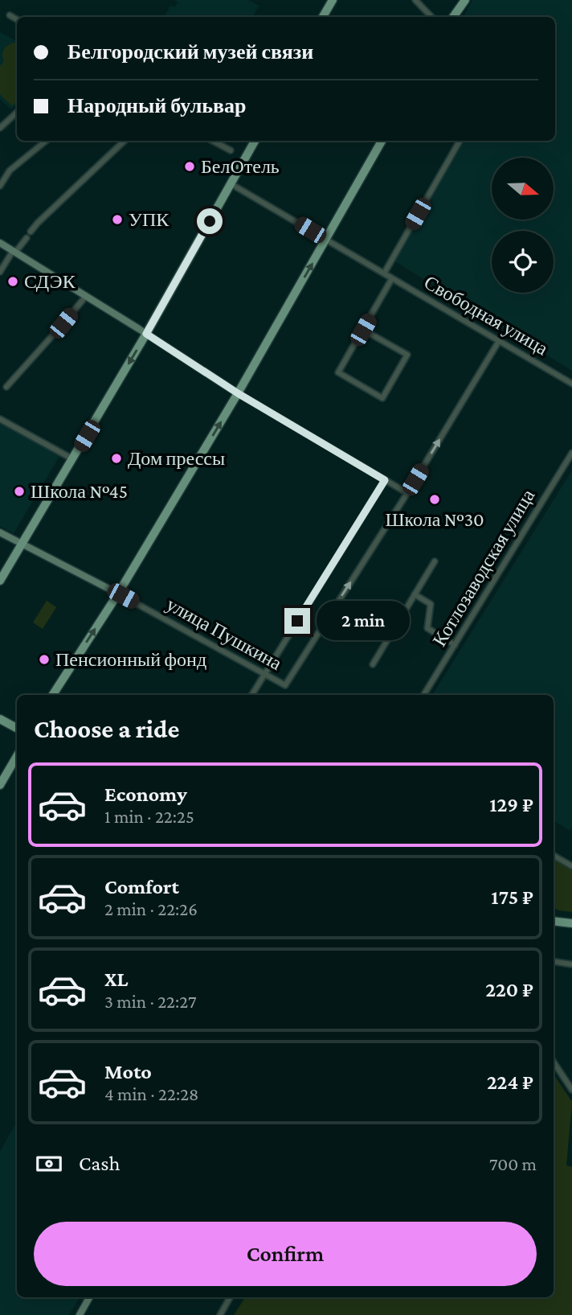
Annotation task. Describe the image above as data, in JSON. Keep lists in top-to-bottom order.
{
  "streets": {
    "street": ["Свободная улица", "Котлозаводская улица", "улица Пушкина"]
  },
  "places": [
    "БелОтель",
    "УПК",
    "СДЭК",
    "Дом прессы",
    "Школа №45",
    "Школа №30",
    "Пенсионный фонд"
  ],
  "north": "right",
  "page": {
    "banner": ["Белгородский музей связи", "Народный бульвар"],
    "bubble": "2 min",
    "heading": "Choose a ride",
    "list": [
      {
        "name": "Economy",
        "note": "1 min · 22:25",
        "value": "129 ₽"
      },
      {
        "name": "Comfort",
        "note": "2 min · 22:26",
        "value": "175 ₽"
      },
      {
        "name": "XL",
        "note": "3 min · 22:27",
        "value": "220 ₽"
      },
      {
        "name": "Moto",
        "note": "4 min · 22:28",
        "value": "224 ₽"
      }
    ],
    "pay": ["Cash", "700 m"],
    "buttons": "Confirm"
  }
}
